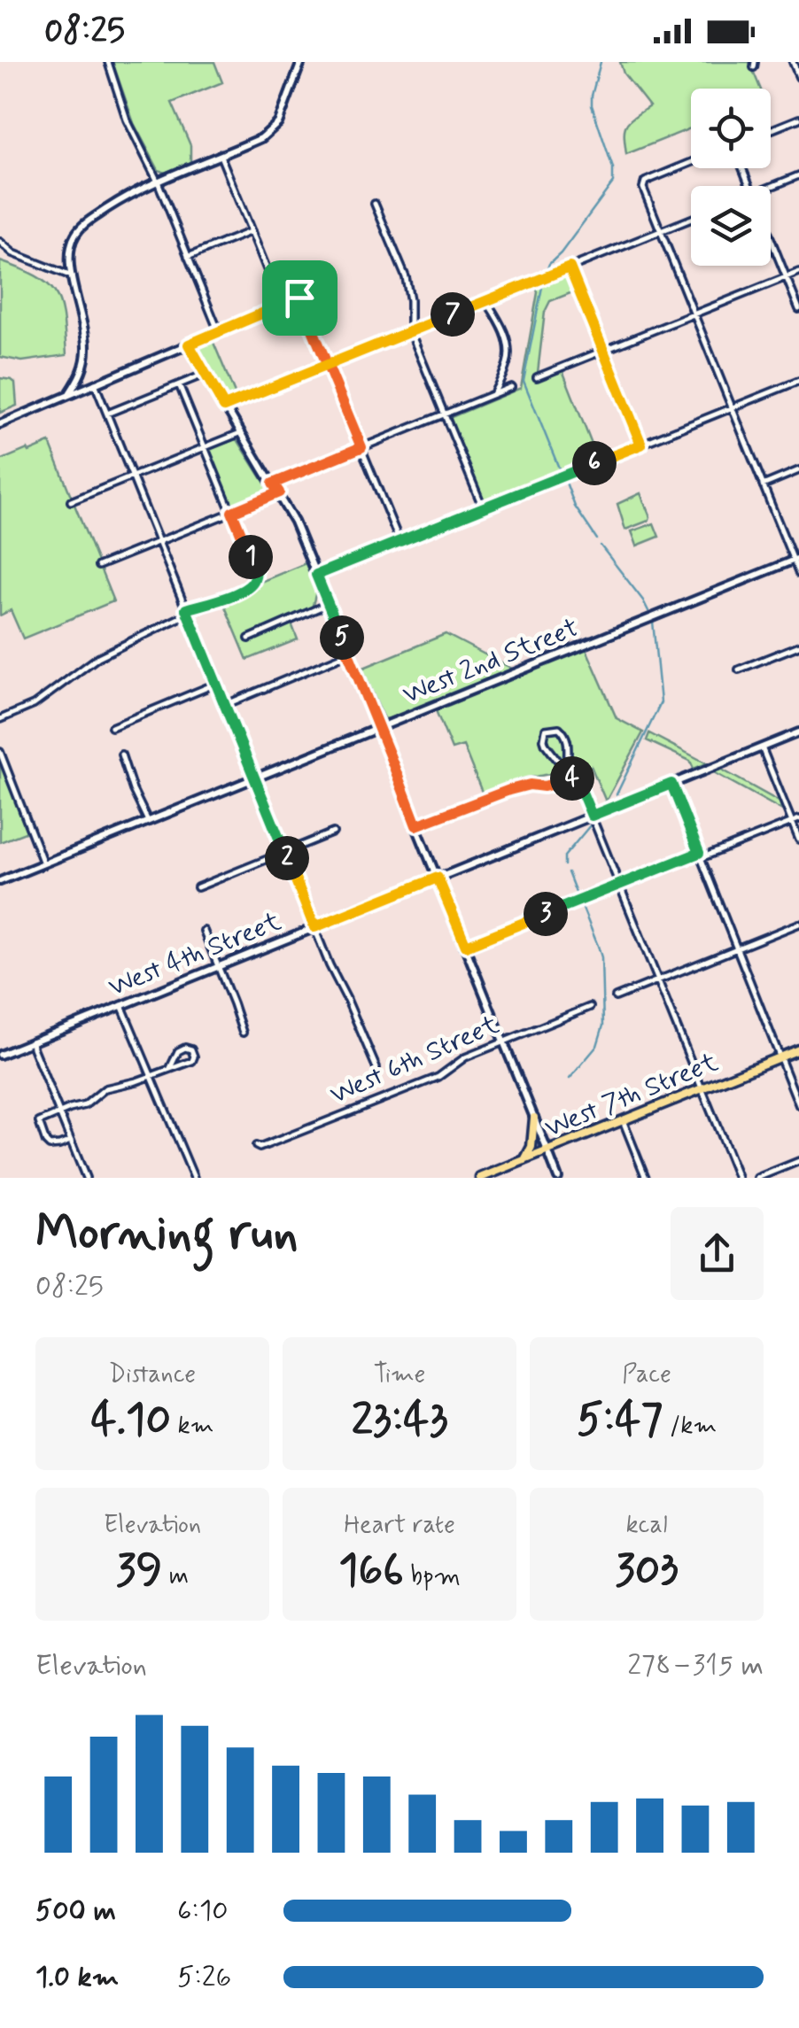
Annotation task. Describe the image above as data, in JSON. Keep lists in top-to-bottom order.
{
  "streets": {
    "main road": ["West 7th Street"],
    "street": ["West 2nd Street", "West 4th Street", "West 6th Street"]
  },
  "page": {
    "status": "08:25",
    "pins": [
      "7",
      "6",
      "1",
      "5",
      "4",
      "2",
      "3"
    ],
    "heading": ["Morning run", "08:25"],
    "stats": [
      ["Distance", "4.10 km"],
      ["Time", "23:43"],
      ["Pace", "5:47 /km"],
      ["Elevation", "39 m"],
      ["Heart rate", "166 bpm"],
      ["kcal", "303"]
    ],
    "chart": ["Elevation", "278–315 m"],
    "list": [
      {
        "name": "500 m",
        "note": "6:10"
      },
      {
        "name": "1.0 km",
        "note": "5:26"
      }
    ]
  }
}
